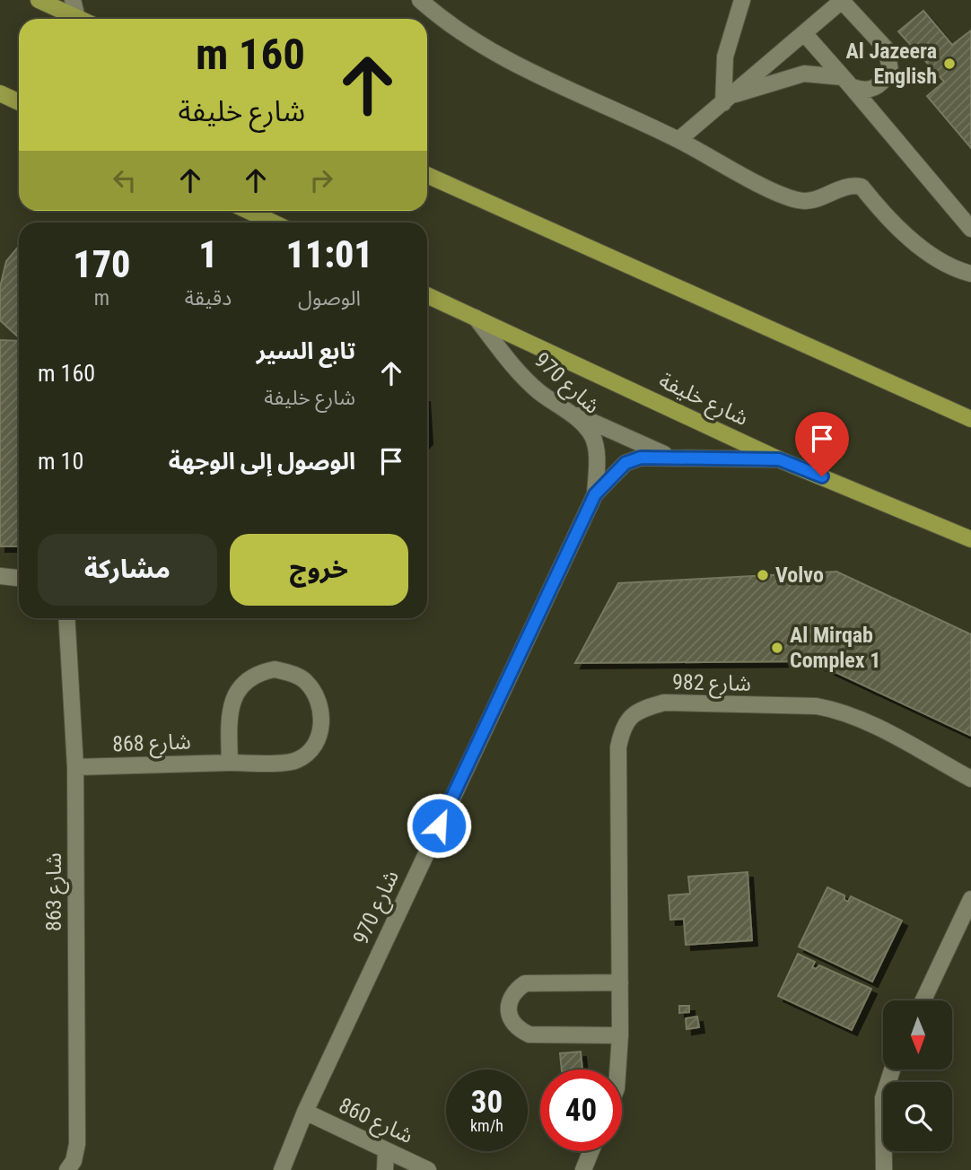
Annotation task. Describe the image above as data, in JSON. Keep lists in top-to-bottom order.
{
  "streets": {
    "main road": ["شارع خليفة"],
    "street": [
      "شارع 970",
      "شارع 982",
      "شارع 868",
      "شارع 863",
      "شارع 860"
    ]
  },
  "crossings": [
    ["شارع 970", "شارع خليفة"],
    ["شارع 970", "شارع 860"],
    ["شارع 868", "شارع 863"]
  ],
  "places": ["Al Jazeera English", "Volvo", "Al Mirqab Complex 1"],
  "north": "bottom",
  "page": {
    "turn": ["160 m", "شارع خليفة"],
    "eta": [
      "11:01",
      "الوصول",
      "1",
      "دقيقة",
      "170",
      "m"
    ],
    "list": [
      {
        "name": "تابع السير",
        "note": "شارع خليفة",
        "value": "160 m"
      },
      {
        "name": "الوصول إلى الوجهة",
        "value": "10 m"
      }
    ],
    "buttons": ["خروج", "مشاركة"],
    "speed": "30 km/h",
    "limit": "40"
  }
}
